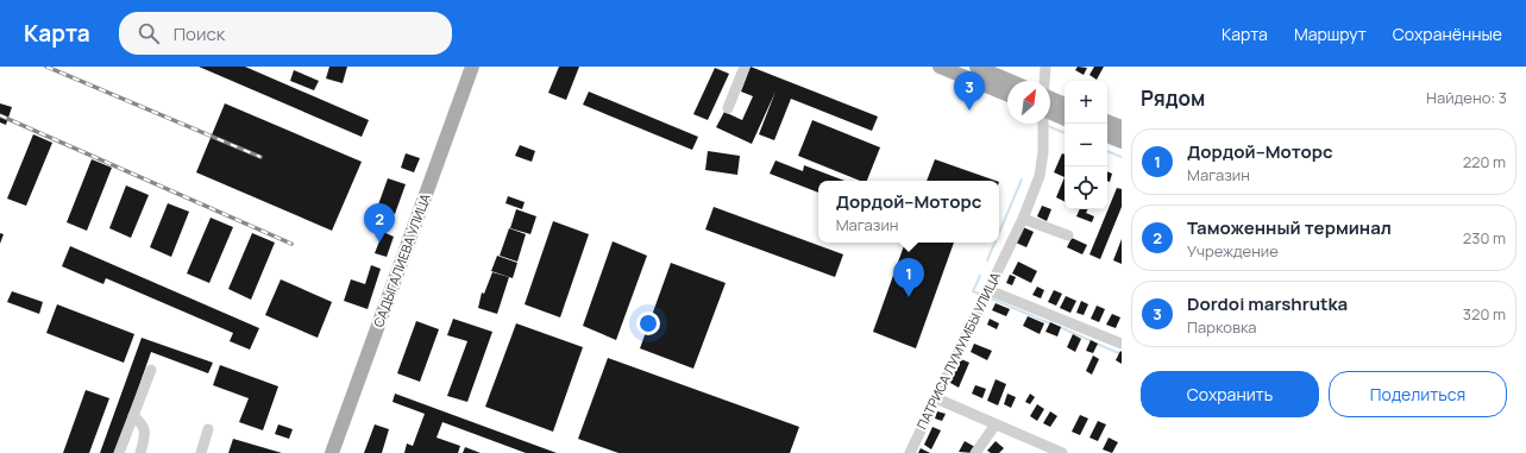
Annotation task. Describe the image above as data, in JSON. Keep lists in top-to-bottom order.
{
  "streets": {
    "main road": ["САДЫГАЛИЕВА УЛИЦА"],
    "street": ["ПАТРИСА ЛУМУМБЫ УЛИЦА"]
  },
  "north": "top right",
  "page": {
    "header": "Карта",
    "search": "Поиск",
    "nav": ["Карта", "Маршрут", "Сохранённые"],
    "heading": ["Рядом", "Найдено: 3"],
    "pins": ["3", "2", "1"],
    "map_buttons": ["+", "−"],
    "list": [
      {
        "mark": "1",
        "name": "Дордой–Моторс",
        "note": "Магазин",
        "value": "220 m"
      },
      {
        "mark": "2",
        "name": "Таможенный терминал",
        "note": "Учреждение",
        "value": "230 m"
      },
      {
        "mark": "3",
        "name": "Dordoi marshrutka",
        "note": "Парковка",
        "value": "320 m"
      }
    ],
    "popup": ["Дордой–Моторс", "Магазин"],
    "buttons": ["Сохранить", "Поделиться"]
  }
}
